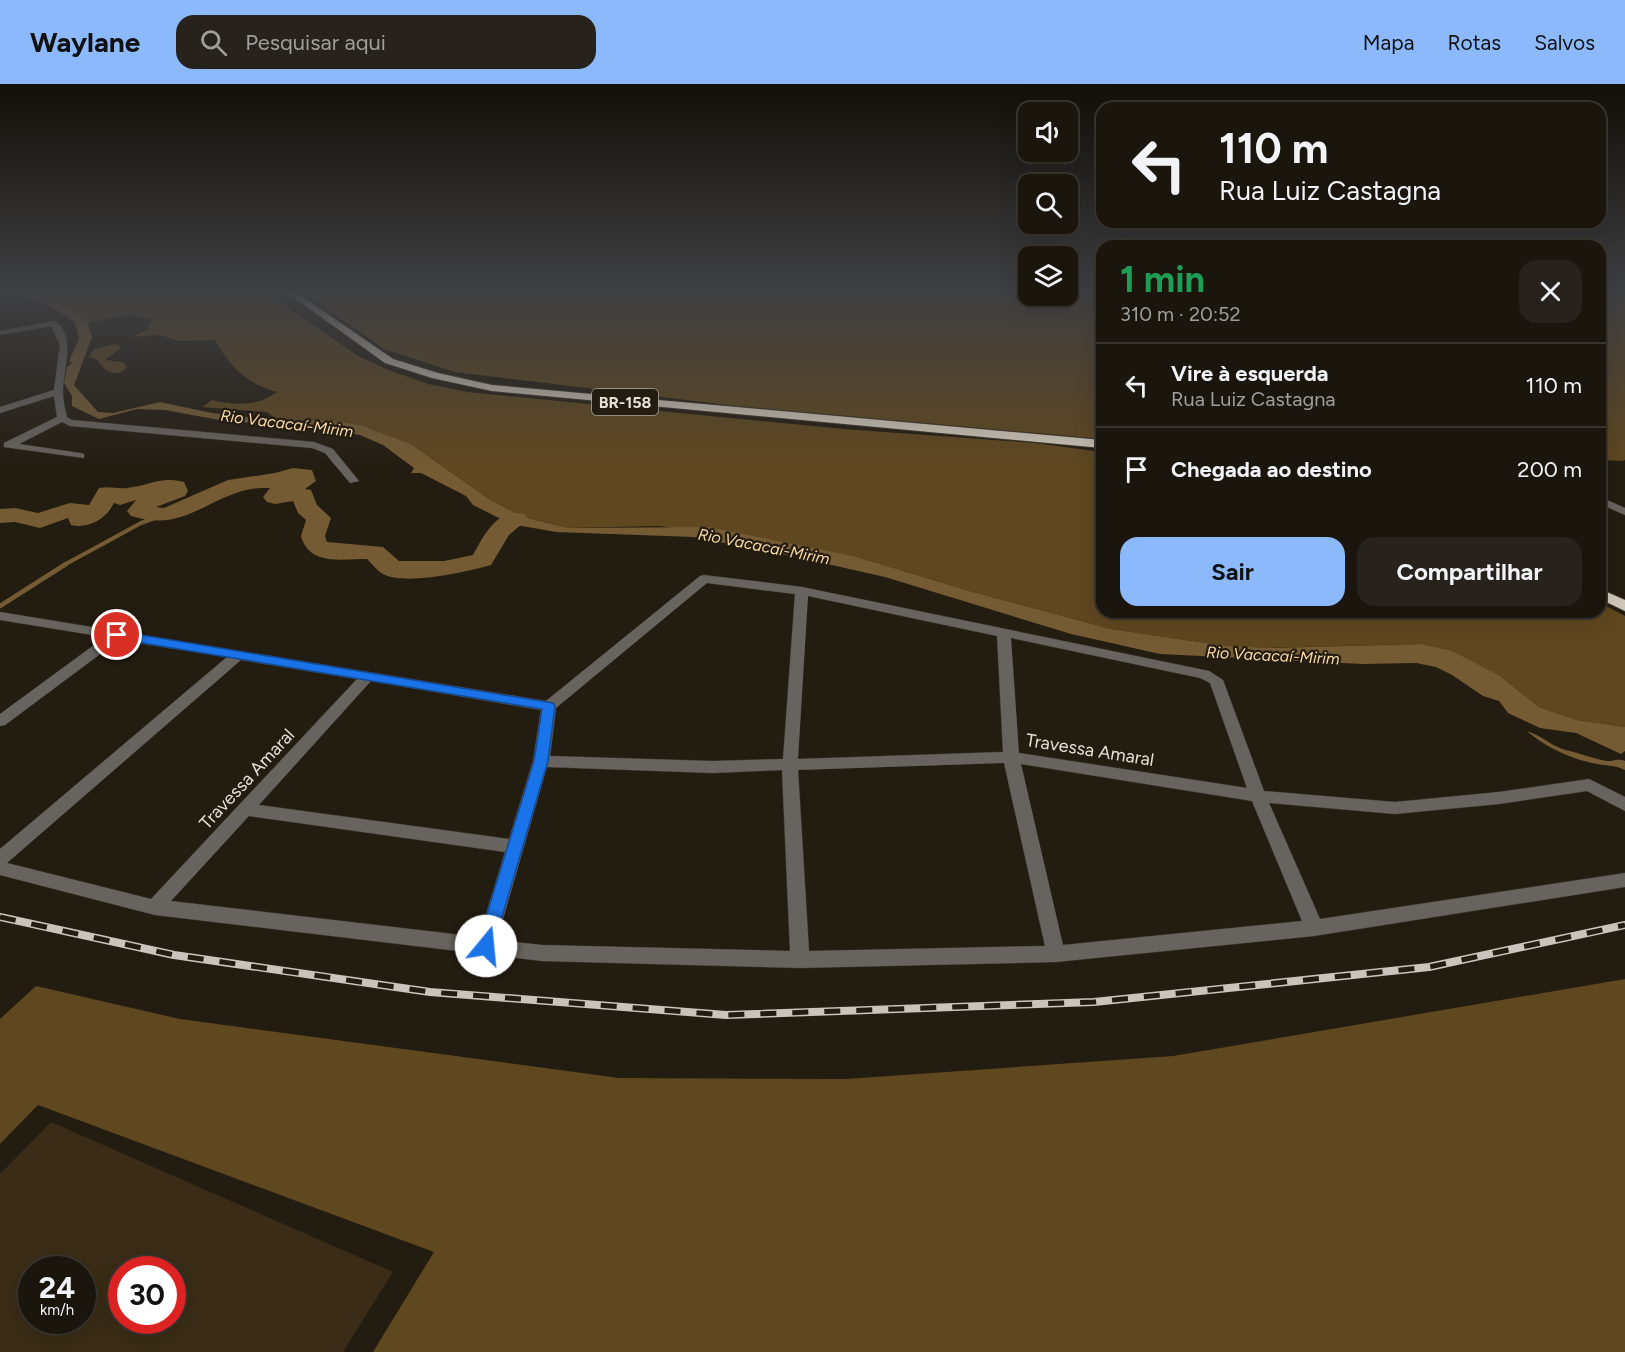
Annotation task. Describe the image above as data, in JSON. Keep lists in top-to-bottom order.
{
  "streets": {
    "highway": ["BR-158"],
    "street": ["Travessa Amaral"]
  },
  "water": ["Rio Vacacaí-Mirim"],
  "page": {
    "header": "Waylane",
    "search": "Pesquisar aqui",
    "nav": ["Mapa", "Rotas", "Salvos"],
    "turn": ["110 m", "Rua Luiz Castagna"],
    "heading": ["1 min", "310 m · 20:52"],
    "list": [
      {
        "name": "Vire à esquerda",
        "note": "Rua Luiz Castagna",
        "value": "110 m"
      },
      {
        "name": "Chegada ao destino",
        "value": "200 m"
      }
    ],
    "buttons": ["Sair", "Compartilhar"],
    "speed": "24 km/h",
    "limit": "30"
  }
}
